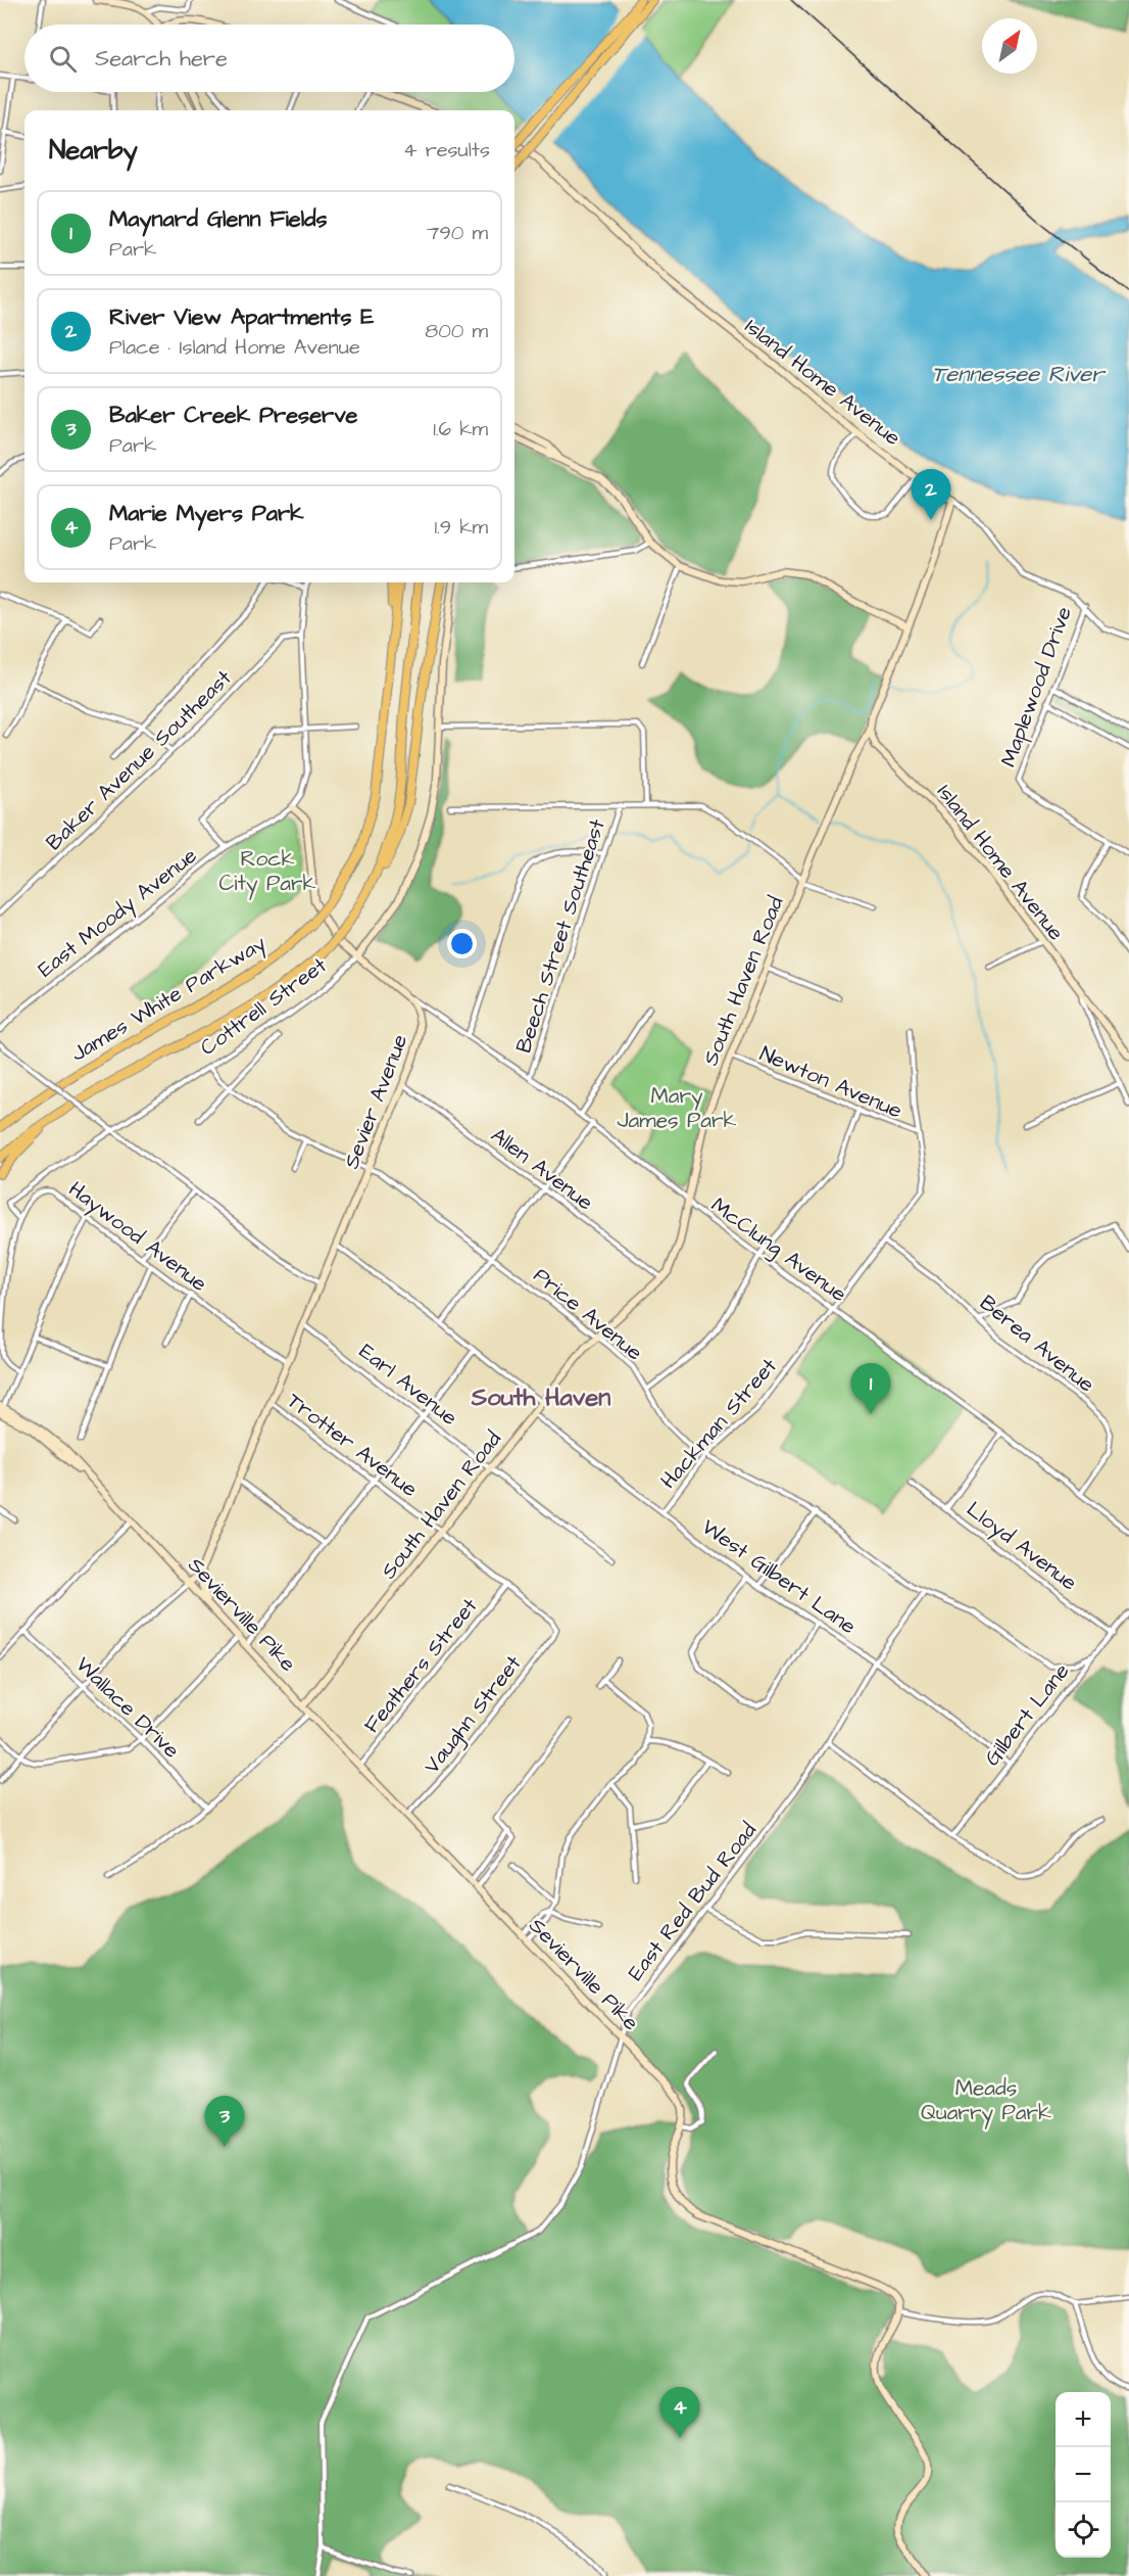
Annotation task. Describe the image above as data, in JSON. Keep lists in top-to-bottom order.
{
  "streets": {
    "highway": ["James White Parkway"],
    "street": [
      "Island Home Avenue",
      "Maplewood Drive",
      "Baker Avenue Southeast",
      "East Moody Avenue",
      "Beech Street Southeast",
      "South Haven Road",
      "Cottrell Street",
      "Newton Avenue",
      "Sevier Avenue",
      "Allen Avenue",
      "Haywood Avenue",
      "McClung Avenue",
      "Price Avenue",
      "Berea Avenue",
      "Earl Avenue",
      "Hackman Street",
      "Trotter Avenue",
      "Lloyd Avenue",
      "West Gilbert Lane",
      "Sevierville Pike",
      "Feathers Street",
      "Wallace Drive",
      "Vaughn Street",
      "Gilbert Lane",
      "East Red Bud Road"
    ]
  },
  "crossings": [
    ["Island Home Avenue", "Maplewood Drive"],
    ["Island Home Avenue", "South Haven Road"],
    ["East Moody Avenue", "Sevier Avenue"],
    ["Beech Street Southeast", "McClung Avenue"],
    ["South Haven Road", "Newton Avenue"],
    ["South Haven Road", "Allen Avenue"],
    ["South Haven Road", "McClung Avenue"],
    ["South Haven Road", "Price Avenue"],
    ["South Haven Road", "Earl Avenue"],
    ["South Haven Road", "Trotter Avenue"],
    ["South Haven Road", "West Gilbert Lane"],
    ["South Haven Road", "Sevierville Pike"],
    ["Cottrell Street", "Sevier Avenue"],
    ["Cottrell Street", "Haywood Avenue"],
    ["Cottrell Street", "Price Avenue"],
    ["Newton Avenue", "Hackman Street"],
    ["Sevier Avenue", "Allen Avenue"],
    ["Sevier Avenue", "Haywood Avenue"],
    ["Sevier Avenue", "McClung Avenue"],
    ["Sevier Avenue", "Price Avenue"],
    ["Sevier Avenue", "Earl Avenue"],
    ["Sevier Avenue", "Trotter Avenue"],
    ["Sevier Avenue", "Sevierville Pike"],
    ["McClung Avenue", "Berea Avenue"],
    ["McClung Avenue", "Hackman Street"],
    ["Price Avenue", "Hackman Street"],
    ["Price Avenue", "Gilbert Lane"],
    ["Price Avenue", "East Red Bud Road"],
    ["Berea Avenue", "Hackman Street"],
    ["Hackman Street", "West Gilbert Lane"],
    ["Trotter Avenue", "Feathers Street"],
    ["Trotter Avenue", "Vaughn Street"],
    ["Lloyd Avenue", "Gilbert Lane"],
    ["West Gilbert Lane", "Gilbert Lane"],
    ["West Gilbert Lane", "East Red Bud Road"],
    ["Sevierville Pike", "Feathers Street"],
    ["Sevierville Pike", "Vaughn Street"],
    ["Sevierville Pike", "East Red Bud Road"]
  ],
  "districts": ["South Haven"],
  "water": ["Tennessee River"],
  "parks": ["Rock City Park", "Mary James Park", "Meads Quarry Park"],
  "north": "top right",
  "page": {
    "search": "Search here",
    "heading": ["Nearby", "4 results"],
    "list": [
      {
        "mark": "1",
        "name": "Maynard Glenn Fields",
        "note": "Park",
        "value": "790 m"
      },
      {
        "mark": "2",
        "name": "River View Apartments E",
        "note": "Place · Island Home Avenue",
        "value": "800 m"
      },
      {
        "mark": "3",
        "name": "Baker Creek Preserve",
        "note": "Park",
        "value": "1.6 km"
      },
      {
        "mark": "4",
        "name": "Marie Myers Park",
        "note": "Park",
        "value": "1.9 km"
      }
    ],
    "pins": [
      "2",
      "1",
      "3",
      "4"
    ],
    "map_buttons": ["+", "−"]
  }
}
